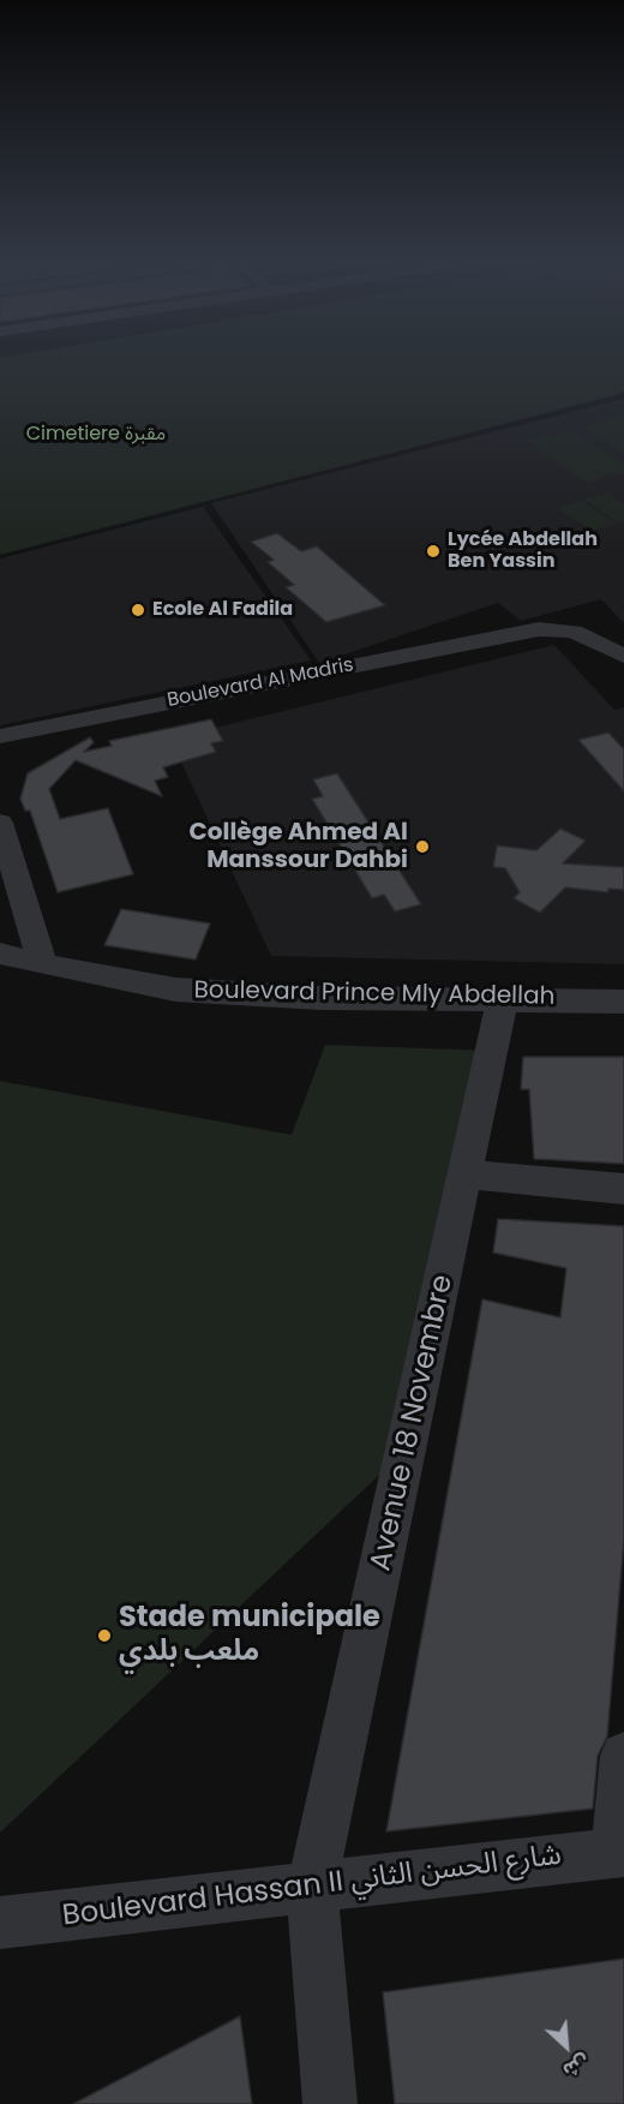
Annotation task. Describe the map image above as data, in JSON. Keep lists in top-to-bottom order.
{
  "streets": {
    "street": [
      "Boulevard Al Madris",
      "Boulevard Prince Mly Abdellah",
      "Avenue 18 Novembre",
      "Boulevard Hassan II شارع الحسن الثاني"
    ]
  },
  "crossings": [
    ["Boulevard Prince Mly Abdellah", "Avenue 18 Novembre"],
    ["Avenue 18 Novembre", "Boulevard Hassan II شارع الحسن الثاني"]
  ],
  "parks": ["Cimetiere مقبرة"],
  "places": [
    "Lycée Abdellah Ben Yassin",
    "Ecole Al Fadila",
    "Collège Ahmed Al Manssour Dahbi",
    "Stade municipale ملعب بلدي"
  ],
  "north": "bottom right"
}
